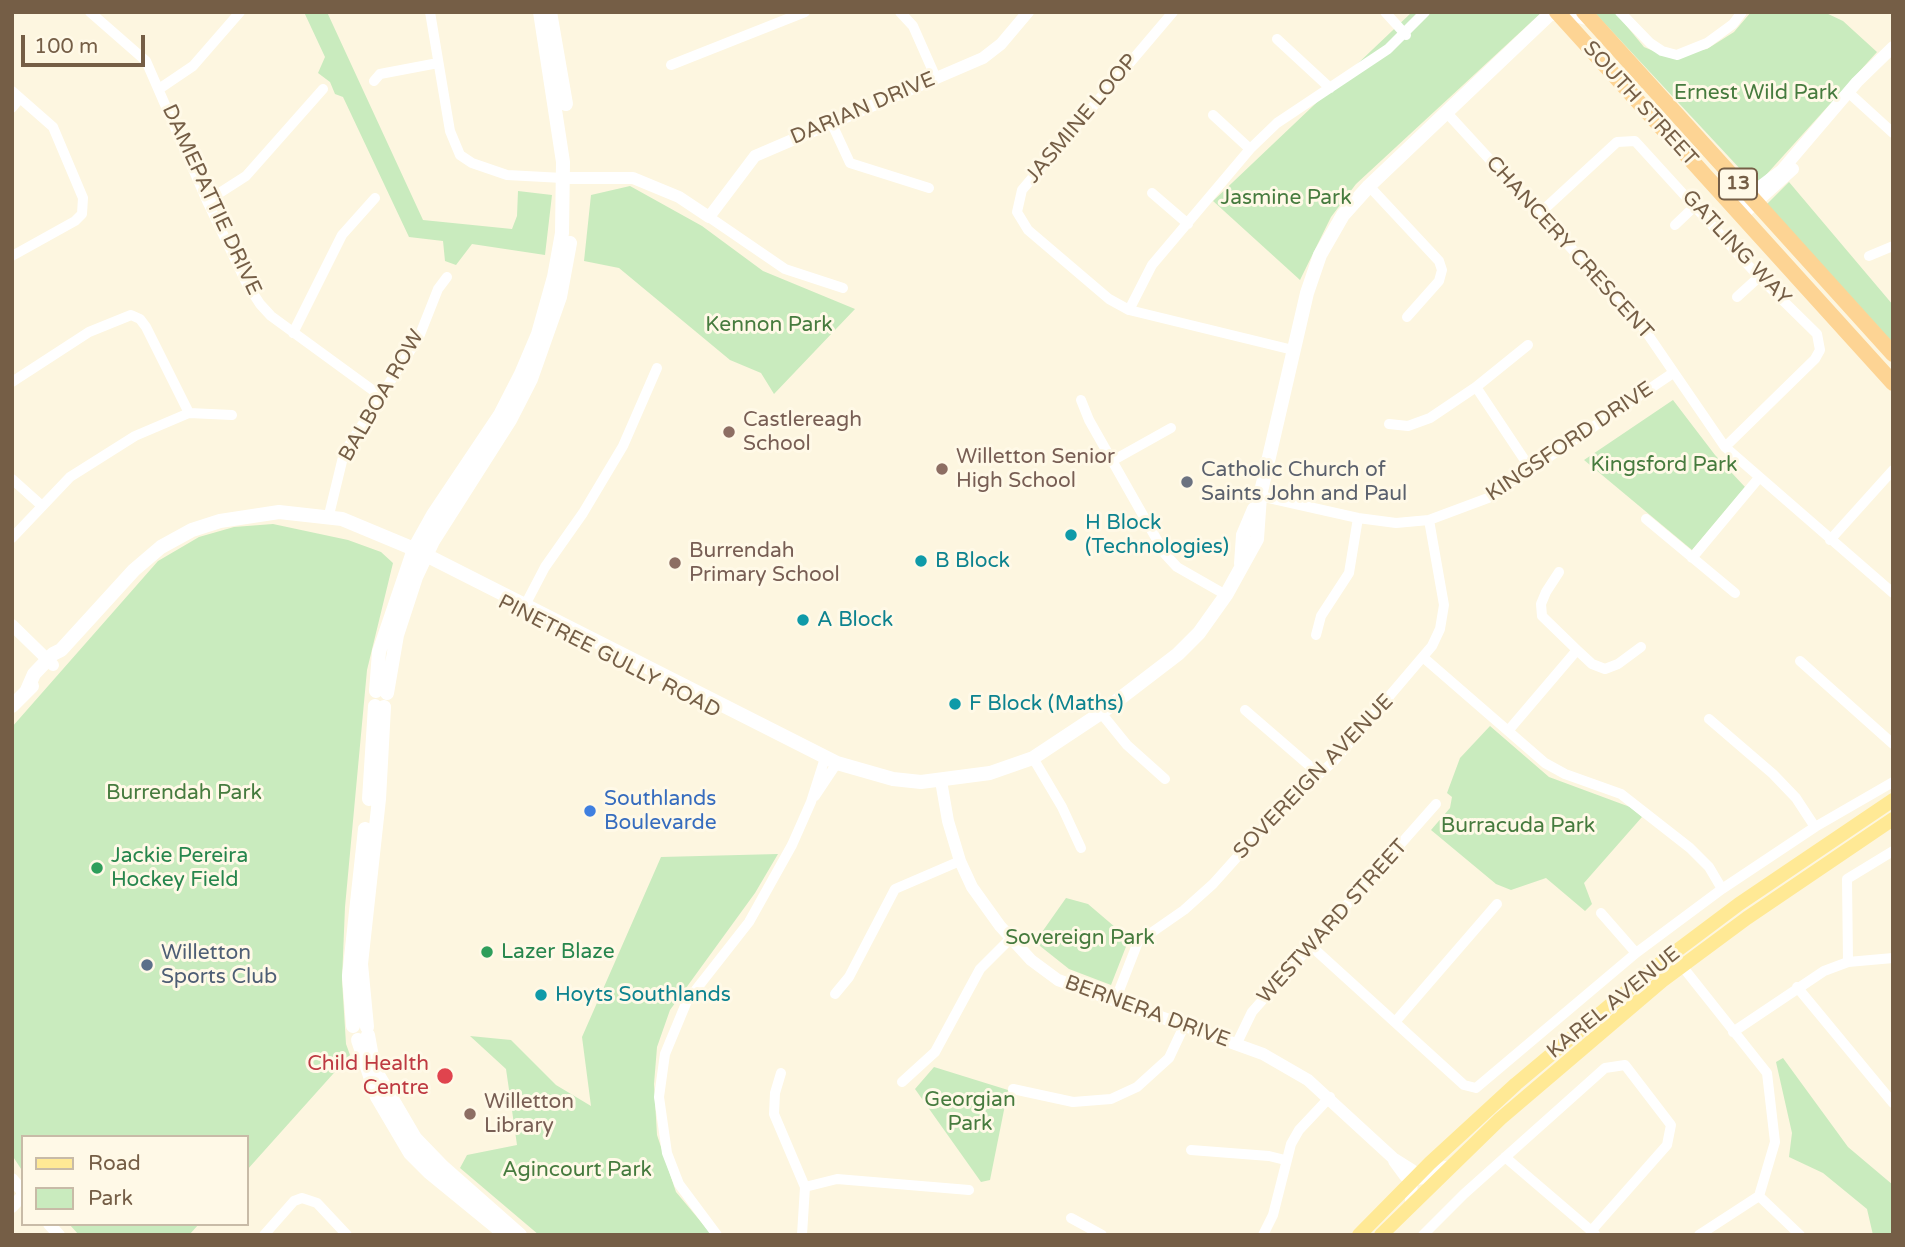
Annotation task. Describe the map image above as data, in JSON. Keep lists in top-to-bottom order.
{
  "streets": {
    "highway": ["SOUTH STREET", "13"],
    "main road": ["PINETREE GULLY ROAD", "KAREL AVENUE"],
    "street": [
      "DARIAN DRIVE",
      "JASMINE LOOP",
      "DAMEPATTIE DRIVE",
      "CHANCERY CRESCENT",
      "GATLING WAY",
      "BALBOA ROW",
      "KINGSFORD DRIVE",
      "SOVEREIGN AVENUE",
      "WESTWARD STREET",
      "BERNERA DRIVE"
    ]
  },
  "crossings": [
    ["SOUTH STREET", "PINETREE GULLY ROAD"],
    ["JASMINE LOOP", "PINETREE GULLY ROAD"],
    ["DAMEPATTIE DRIVE", "BALBOA ROW"],
    ["CHANCERY CRESCENT", "GATLING WAY"],
    ["CHANCERY CRESCENT", "KINGSFORD DRIVE"],
    ["CHANCERY CRESCENT", "PINETREE GULLY ROAD"],
    ["BALBOA ROW", "PINETREE GULLY ROAD"],
    ["KINGSFORD DRIVE", "PINETREE GULLY ROAD"],
    ["KINGSFORD DRIVE", "SOVEREIGN AVENUE"],
    ["PINETREE GULLY ROAD", "BERNERA DRIVE"],
    ["SOVEREIGN AVENUE", "BERNERA DRIVE"],
    ["WESTWARD STREET", "BERNERA DRIVE"],
    ["KAREL AVENUE", "BERNERA DRIVE"]
  ],
  "parks": [
    "Ernest Wild Park",
    "Jasmine Park",
    "Kennon Park",
    "Kingsford Park",
    "Burrendah Park",
    "Burracuda Park",
    "Sovereign Park",
    "Georgian Park",
    "Agincourt Park"
  ],
  "places": [
    "Castlereagh School",
    "Willetton Senior High School",
    "Catholic Church of Saints John and Paul",
    "H Block (Technologies)",
    "B Block",
    "Burrendah Primary School",
    "A Block",
    "F Block (Maths)",
    "Southlands Boulevarde",
    "Jackie Pereira Hockey Field",
    "Lazer Blaze",
    "Willetton Sports Club",
    "Hoyts Southlands",
    "Child Health Centre",
    "Willetton Library"
  ],
  "legend": ["Road", "Park"],
  "scale_bar": "100 m"
}
